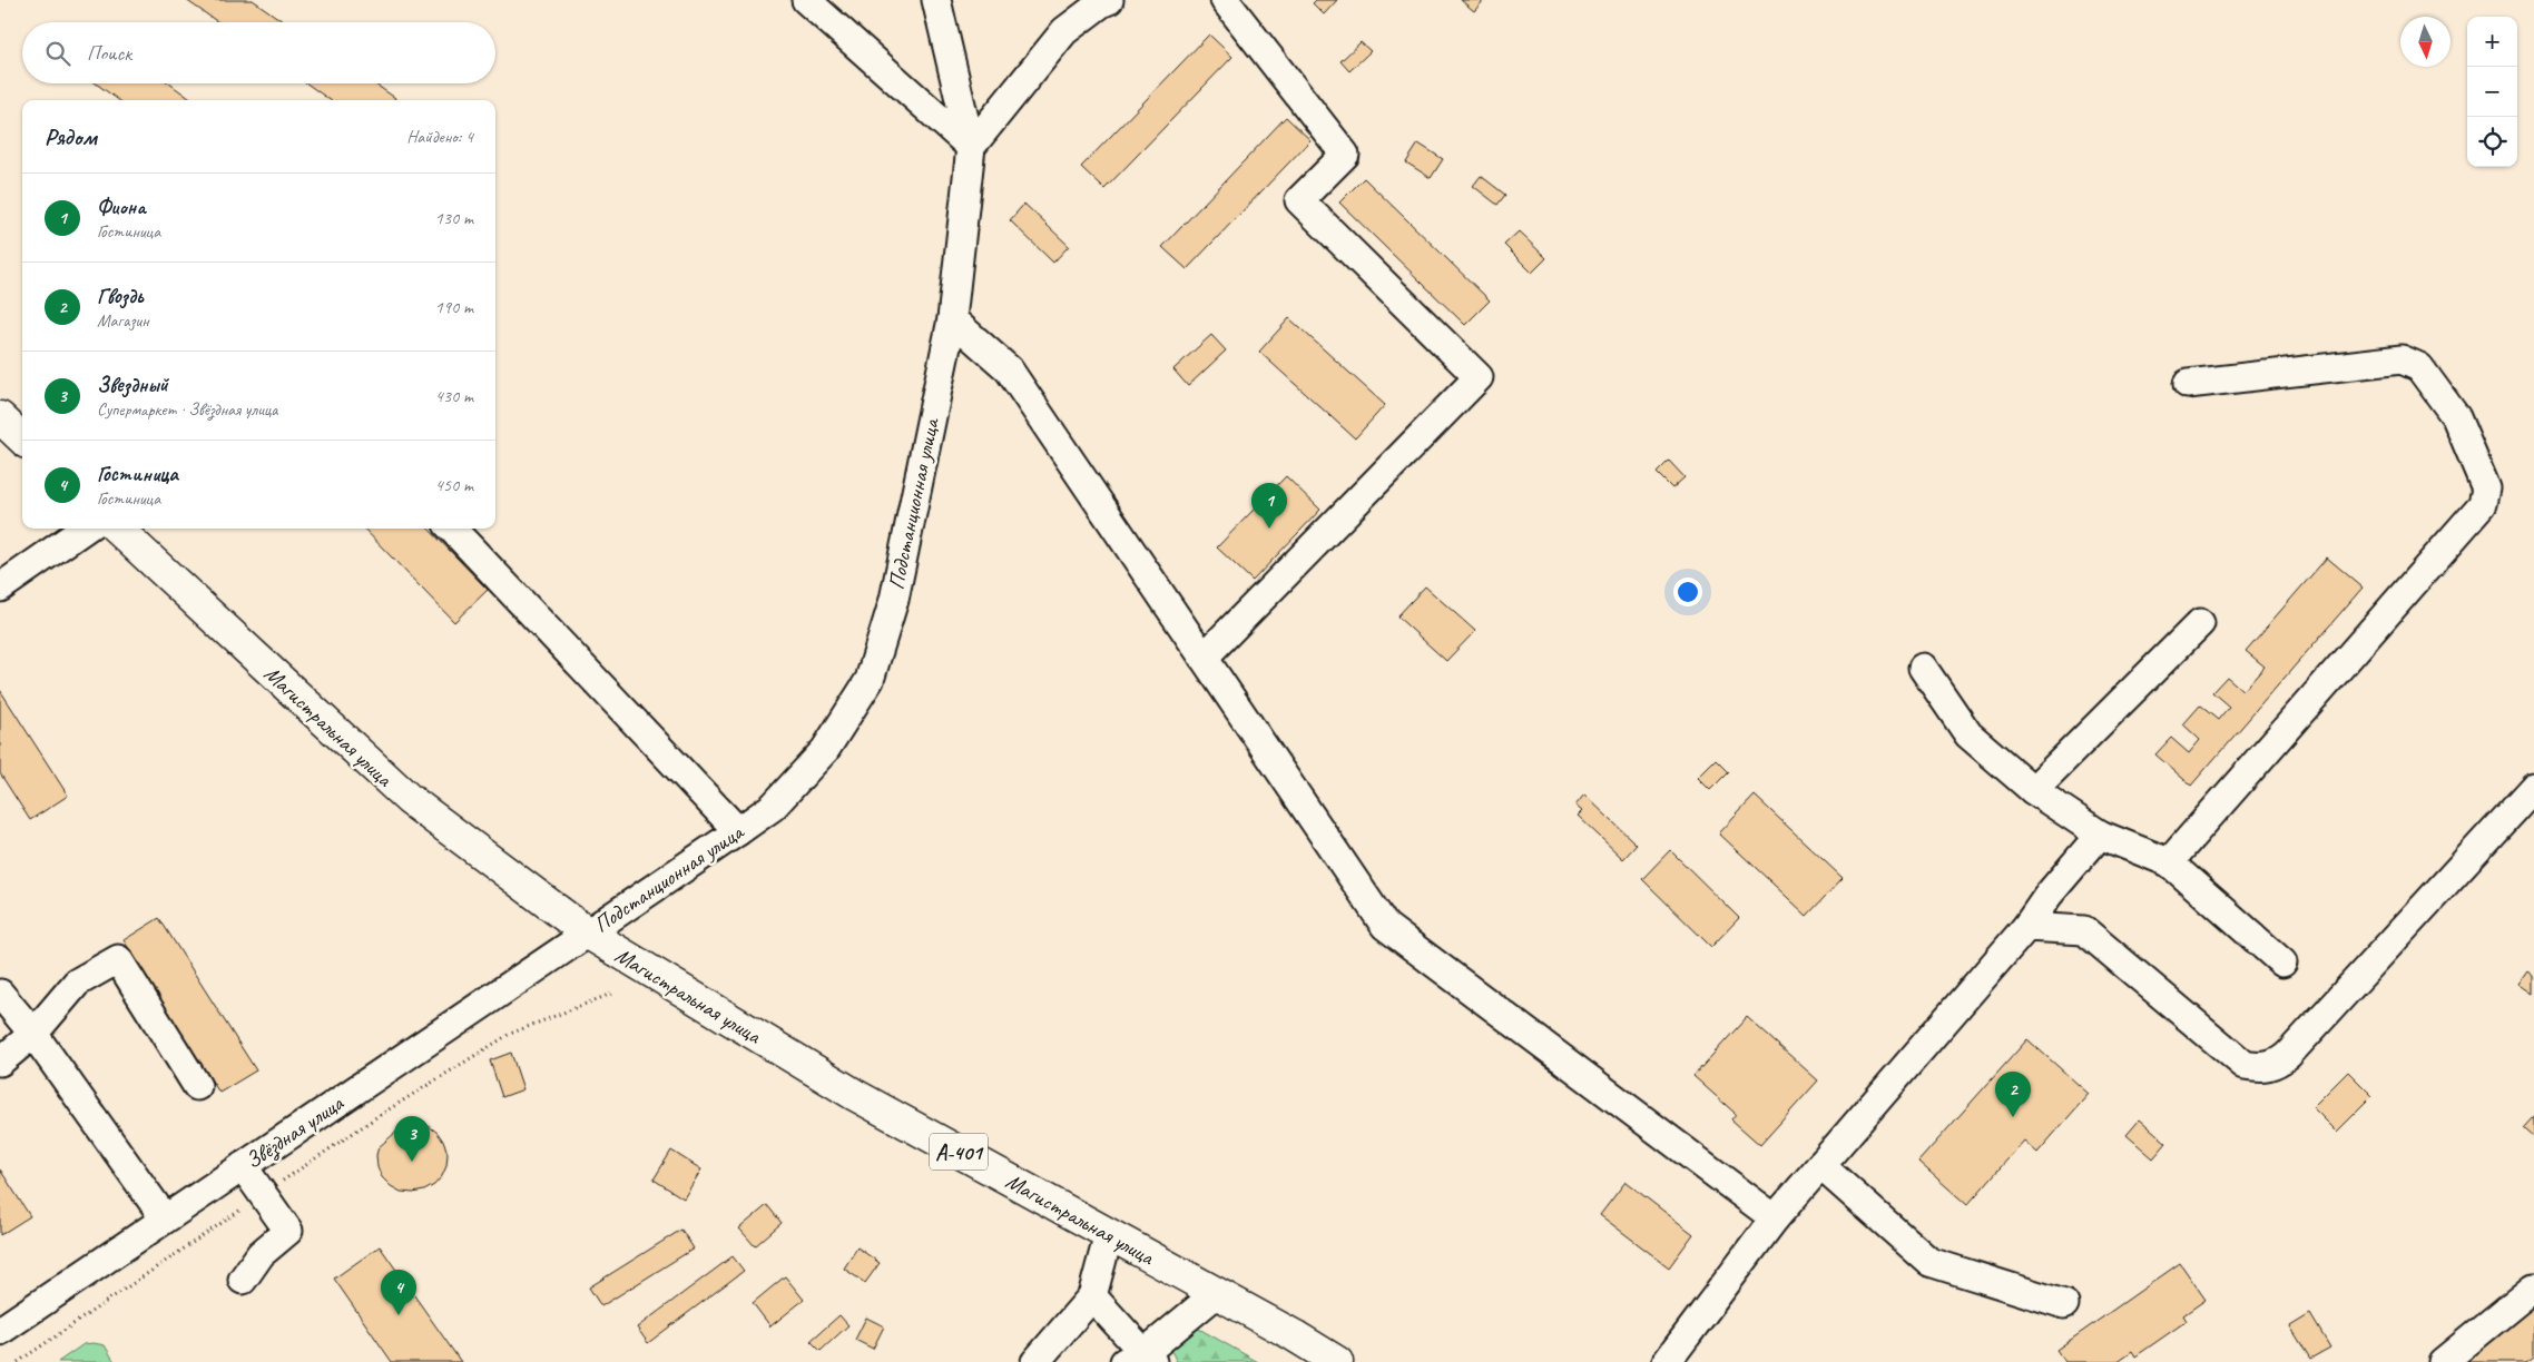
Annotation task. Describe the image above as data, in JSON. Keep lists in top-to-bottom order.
{
  "streets": {
    "main road": ["Магистральная улица", "А-401"],
    "street": ["Подстанционная улица", "Звёздная улица"]
  },
  "crossings": [
    ["Подстанционная улица", "Магистральная улица"],
    ["Подстанционная улица", "Звёздная улица"],
    ["Магистральная улица", "Звёздная улица"]
  ],
  "north": "bottom",
  "page": {
    "map_buttons": ["+", "−"],
    "search": "Поиск",
    "heading": ["Рядом", "Найдено: 4"],
    "list": [
      {
        "mark": "1",
        "name": "Фиона",
        "note": "Гостиница",
        "value": "130 m"
      },
      {
        "mark": "2",
        "name": "Гвоздь",
        "note": "Магазин",
        "value": "190 m"
      },
      {
        "mark": "3",
        "name": "Звездный",
        "note": "Супермаркет · Звёздная улица",
        "value": "430 m"
      },
      {
        "mark": "4",
        "name": "Гостиница",
        "note": "Гостиница",
        "value": "450 m"
      }
    ],
    "pins": [
      "1",
      "2",
      "3",
      "4"
    ]
  }
}
